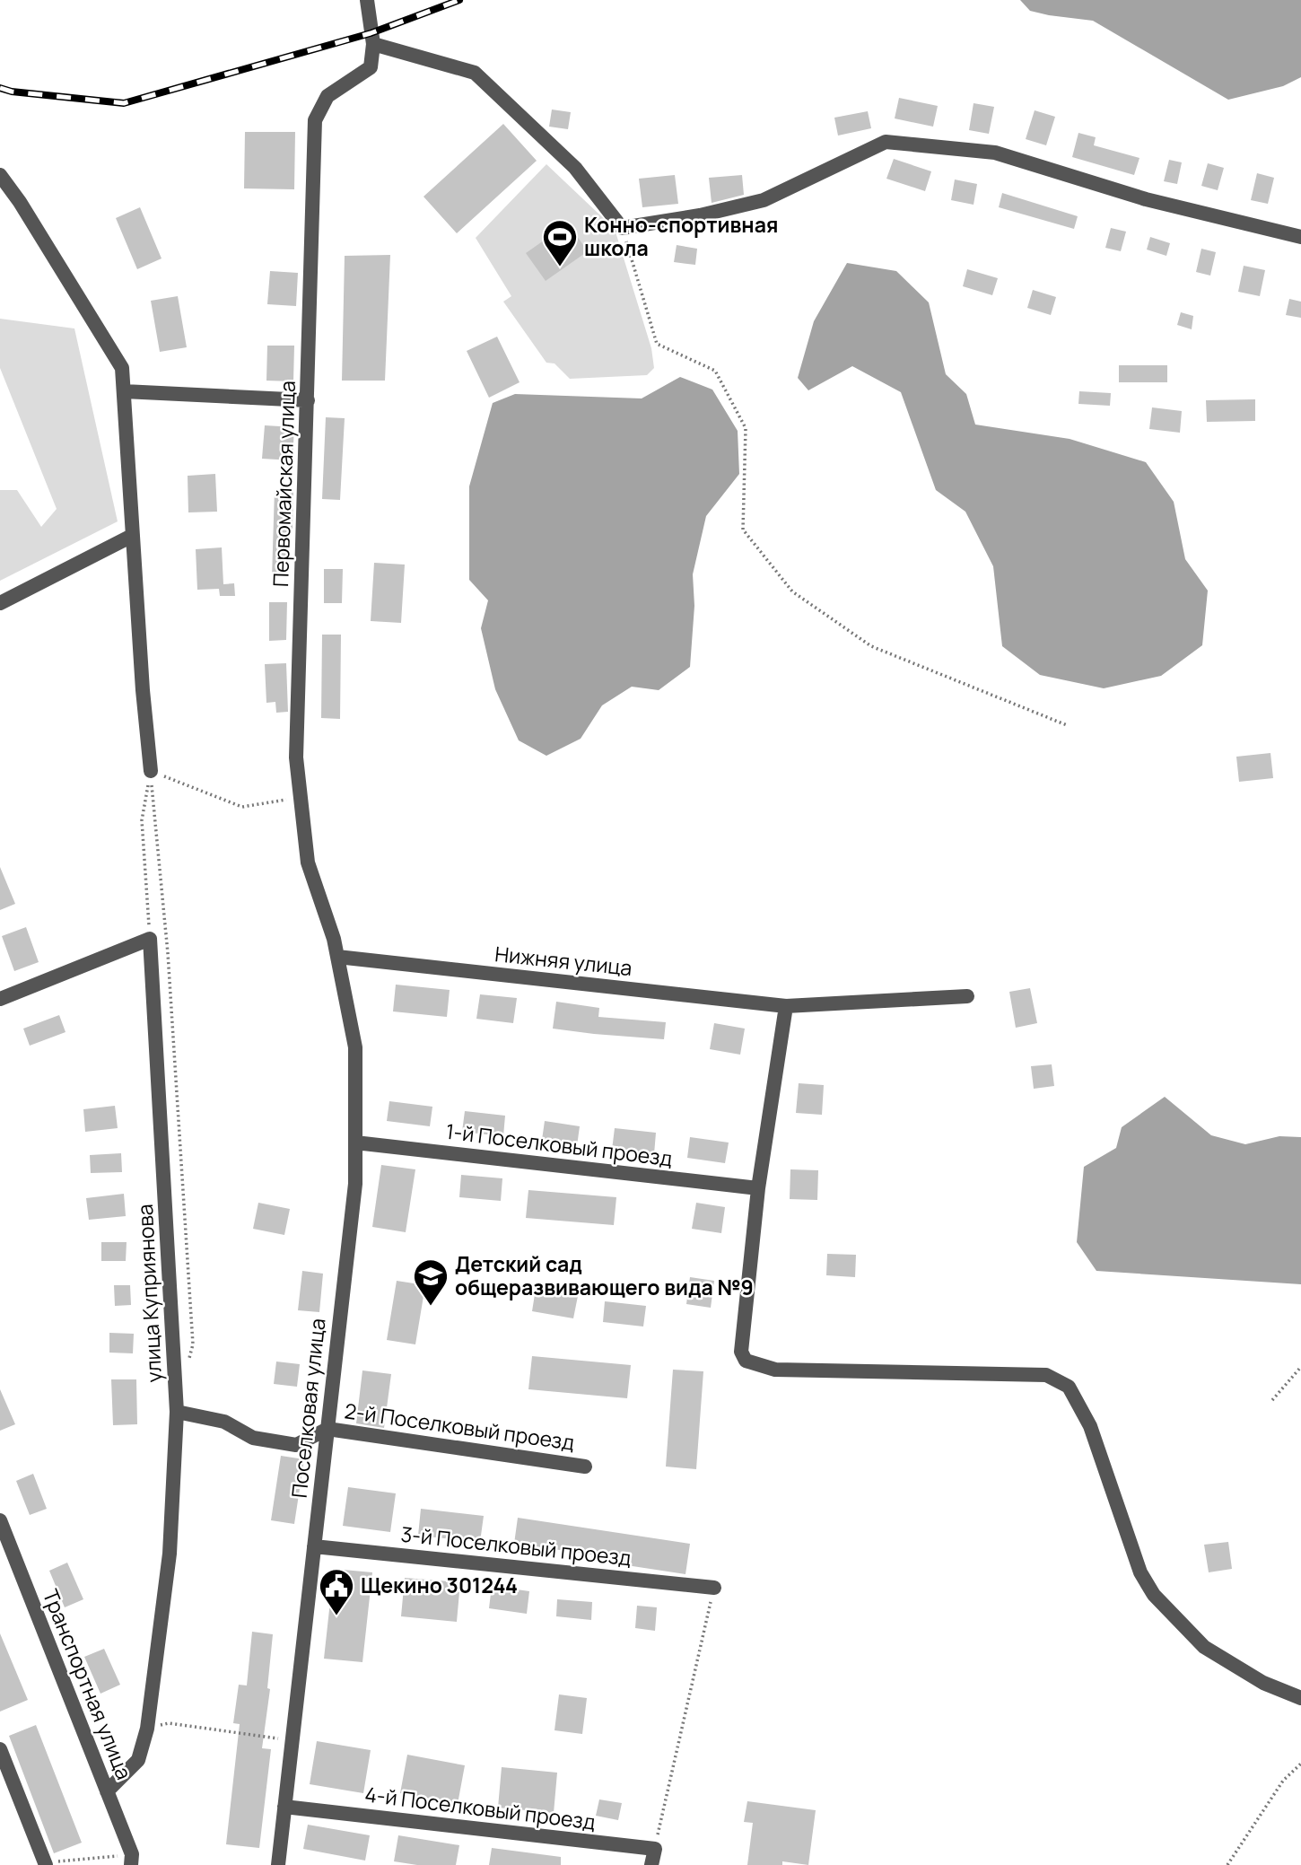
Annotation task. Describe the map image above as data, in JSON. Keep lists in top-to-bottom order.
{
  "streets": {
    "street": [
      "Первомайская улица",
      "Нижняя улица",
      "1-й Поселковый проезд",
      "улица Куприянова",
      "Поселковая улица",
      "2-й Поселковый проезд",
      "3-й Поселковый проезд",
      "Транспортная улица",
      "4-й Поселковый проезд"
    ]
  },
  "crossings": [
    ["Первомайская улица", "Нижняя улица"],
    ["Первомайская улица", "Поселковая улица"],
    ["Нижняя улица", "Поселковая улица"],
    ["1-й Поселковый проезд", "Поселковая улица"],
    ["улица Куприянова", "Транспортная улица"],
    ["Поселковая улица", "2-й Поселковый проезд"],
    ["Поселковая улица", "3-й Поселковый проезд"],
    ["Поселковая улица", "4-й Поселковый проезд"]
  ],
  "places": {
    "sports": ["Конно-спортивная школа"],
    "school or university": ["Детский сад общеразвивающего вида №9"],
    "public building": ["Щекино 301244"]
  }
}
